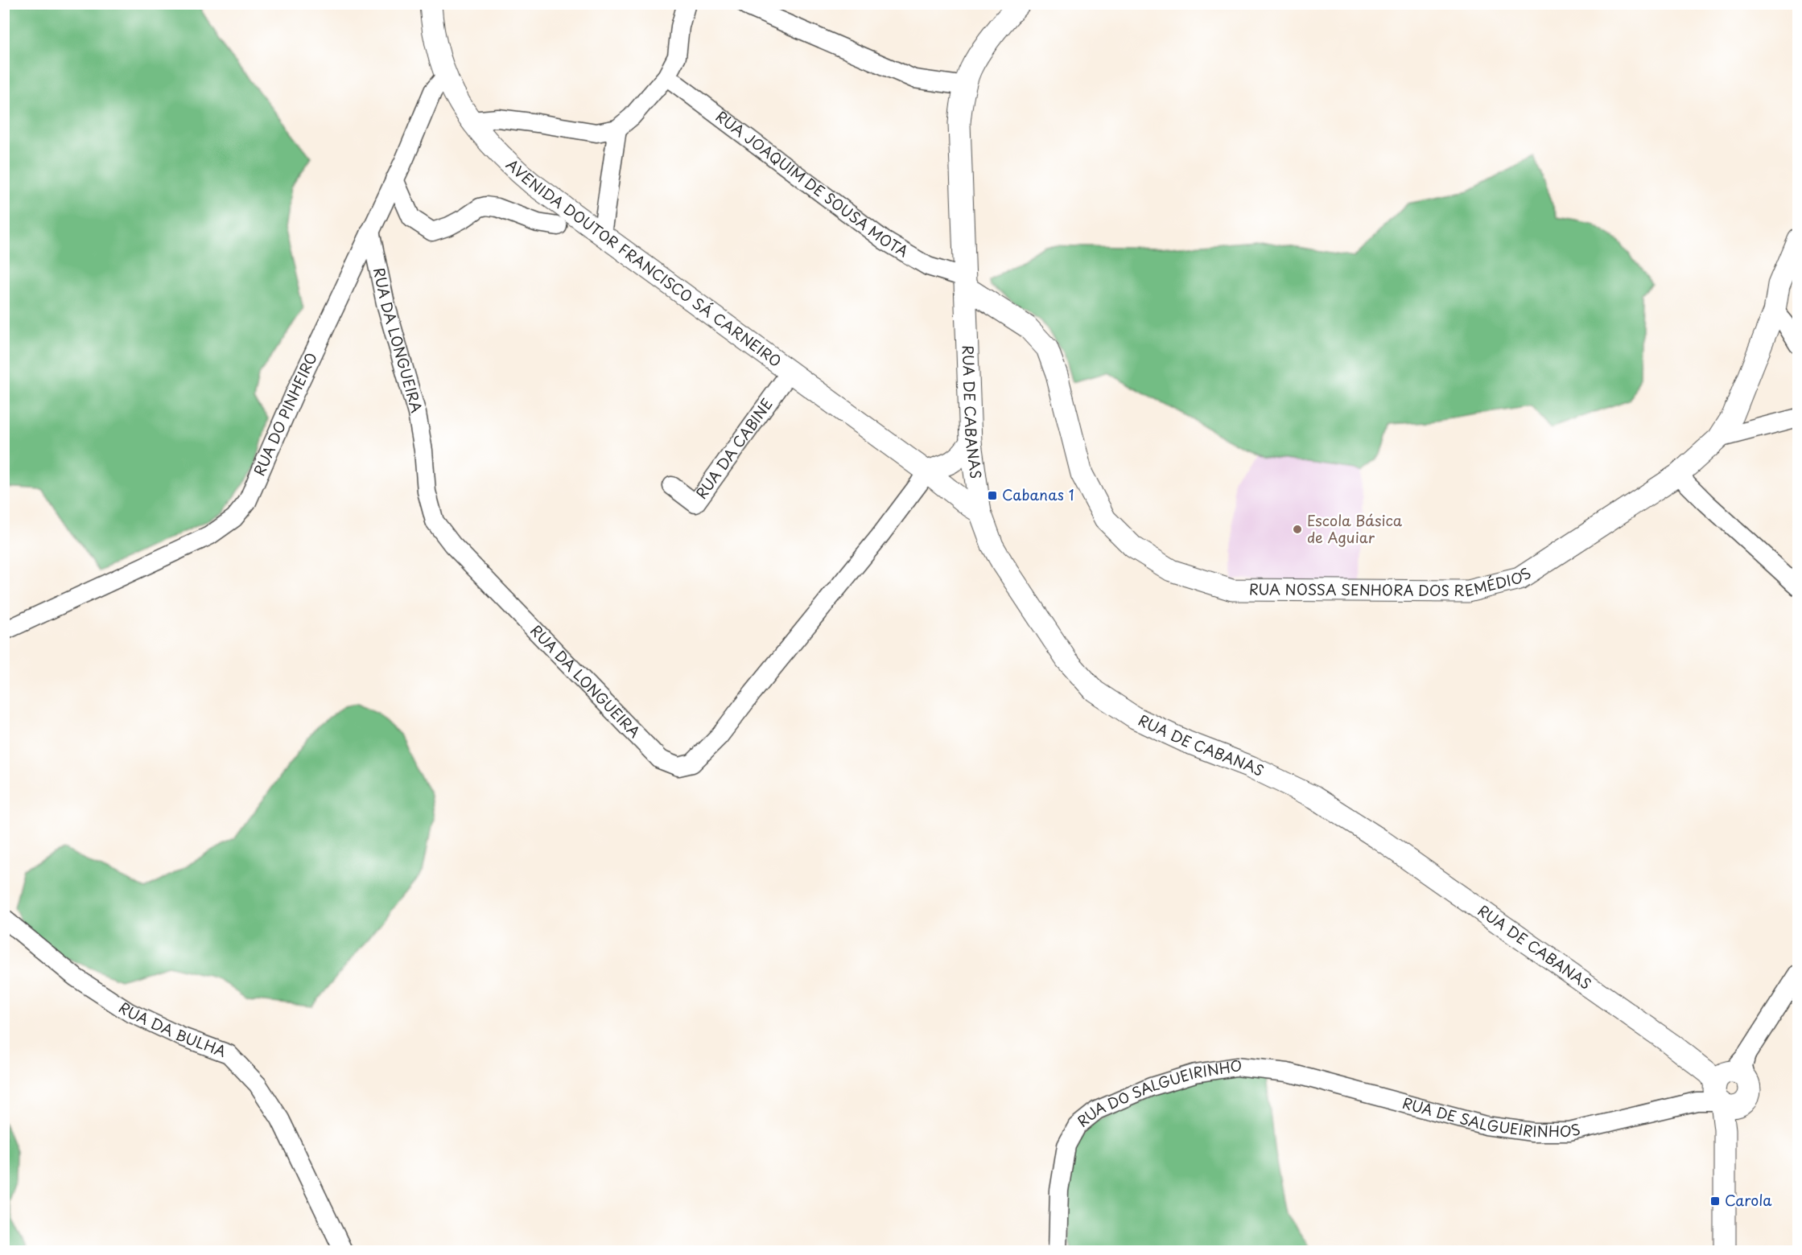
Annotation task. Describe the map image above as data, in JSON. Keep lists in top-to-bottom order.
{
  "streets": {
    "street": [
      "RUA JOAQUIM DE SOUSA MOTA",
      "AVENIDA DOUTOR FRANCISCO SÁ CARNEIRO",
      "RUA DA LONGUEIRA",
      "RUA DE CABANAS",
      "RUA DO PINHEIRO",
      "RUA DA CABINE",
      "RUA NOSSA SENHORA DOS REMÉDIOS",
      "RUA DA BULHA",
      "RUA DO SALGUEIRINHO",
      "RUA DE SALGUEIRINHOS"
    ]
  },
  "crossings": [
    ["RUA JOAQUIM DE SOUSA MOTA", "RUA DE CABANAS"],
    ["RUA JOAQUIM DE SOUSA MOTA", "RUA NOSSA SENHORA DOS REMÉDIOS"],
    ["AVENIDA DOUTOR FRANCISCO SÁ CARNEIRO", "RUA DA LONGUEIRA"],
    ["AVENIDA DOUTOR FRANCISCO SÁ CARNEIRO", "RUA DE CABANAS"],
    ["AVENIDA DOUTOR FRANCISCO SÁ CARNEIRO", "RUA DO PINHEIRO"],
    ["AVENIDA DOUTOR FRANCISCO SÁ CARNEIRO", "RUA DA CABINE"],
    ["RUA DA LONGUEIRA", "RUA DO PINHEIRO"],
    ["RUA DE CABANAS", "RUA NOSSA SENHORA DOS REMÉDIOS"],
    ["RUA DE CABANAS", "RUA DE SALGUEIRINHOS"],
    ["RUA DO SALGUEIRINHO", "RUA DE SALGUEIRINHOS"]
  ],
  "places": {
    "transit": ["Cabanas 1", "Carola"],
    "other": ["Escola Básica de Aguiar"]
  }
}
